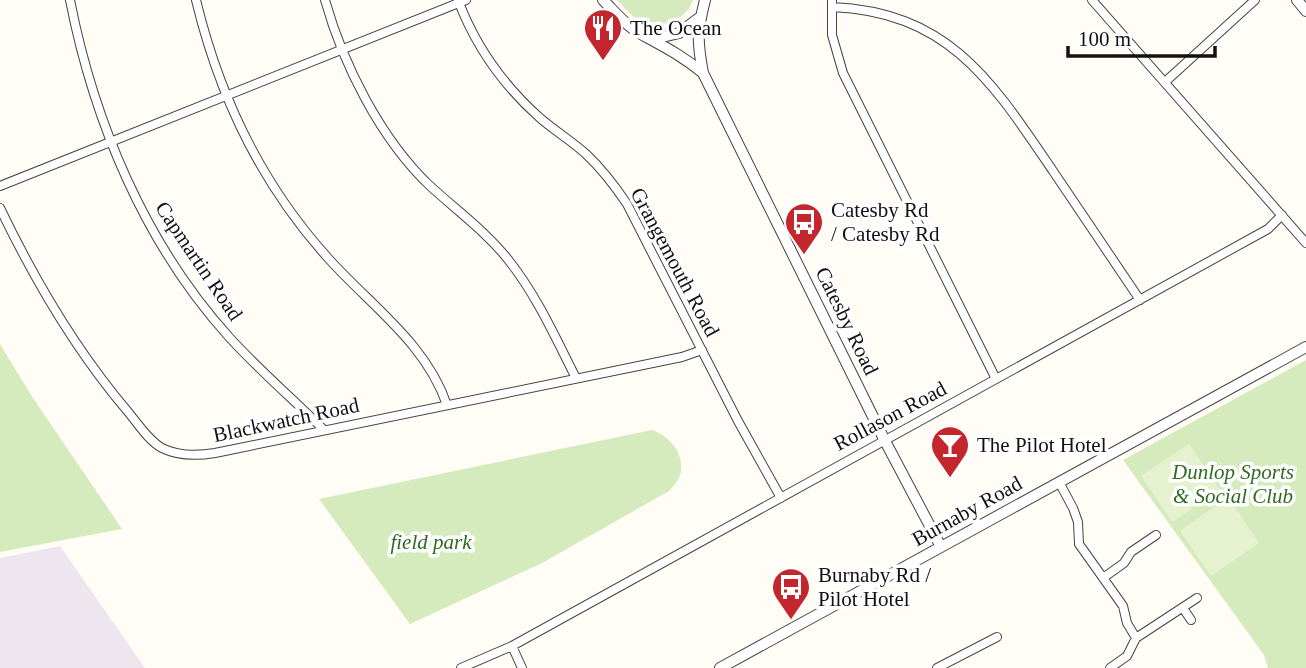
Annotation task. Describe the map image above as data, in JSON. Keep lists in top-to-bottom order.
{
  "streets": {
    "street": [
      "Capmartin Road",
      "Grangemouth Road",
      "Catesby Road",
      "Rollason Road",
      "Blackwatch Road",
      "Burnaby Road"
    ]
  },
  "crossings": [
    ["Capmartin Road", "Blackwatch Road"],
    ["Grangemouth Road", "Rollason Road"],
    ["Grangemouth Road", "Blackwatch Road"],
    ["Catesby Road", "Rollason Road"],
    ["Catesby Road", "Burnaby Road"]
  ],
  "parks": ["Dunlop Sports & Social Club", "field park"],
  "places": {
    "restaurant": ["The Ocean"],
    "bus stop": ["Catesby Rd / Catesby Rd", "Burnaby Rd / Pilot Hotel"],
    "bar": ["The Pilot Hotel"]
  },
  "scale_bar": "100 m"
}
